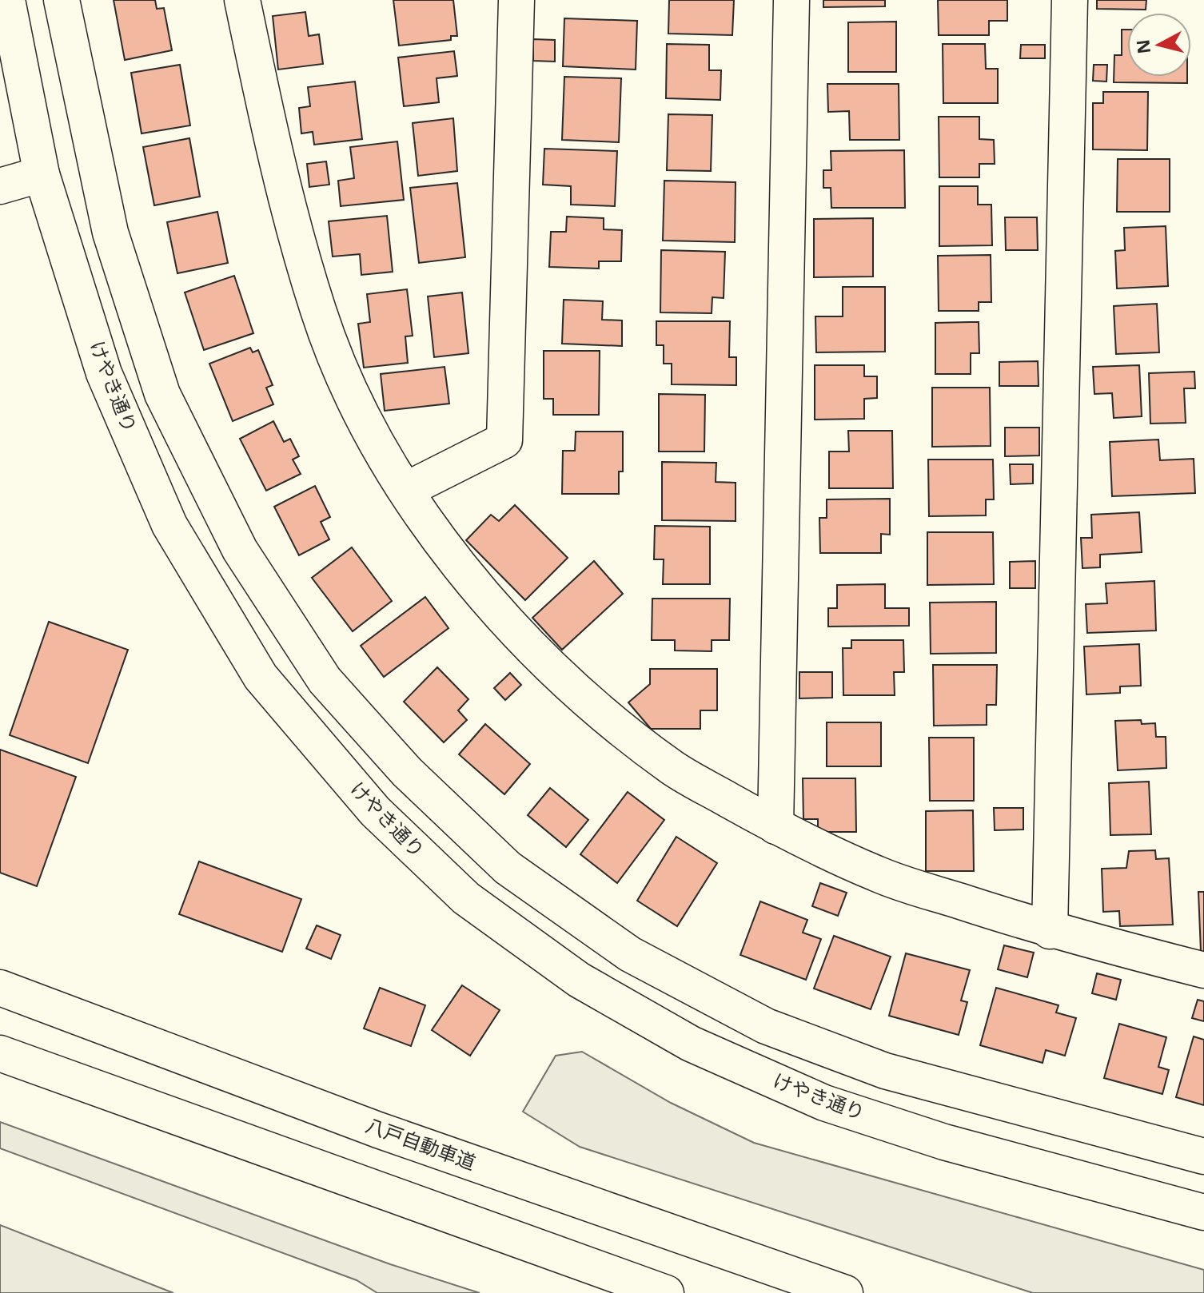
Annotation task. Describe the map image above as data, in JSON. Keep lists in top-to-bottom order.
{
  "streets": {
    "main road": ["けやき通り", "八戸自動車道"]
  },
  "north": "left"
}
